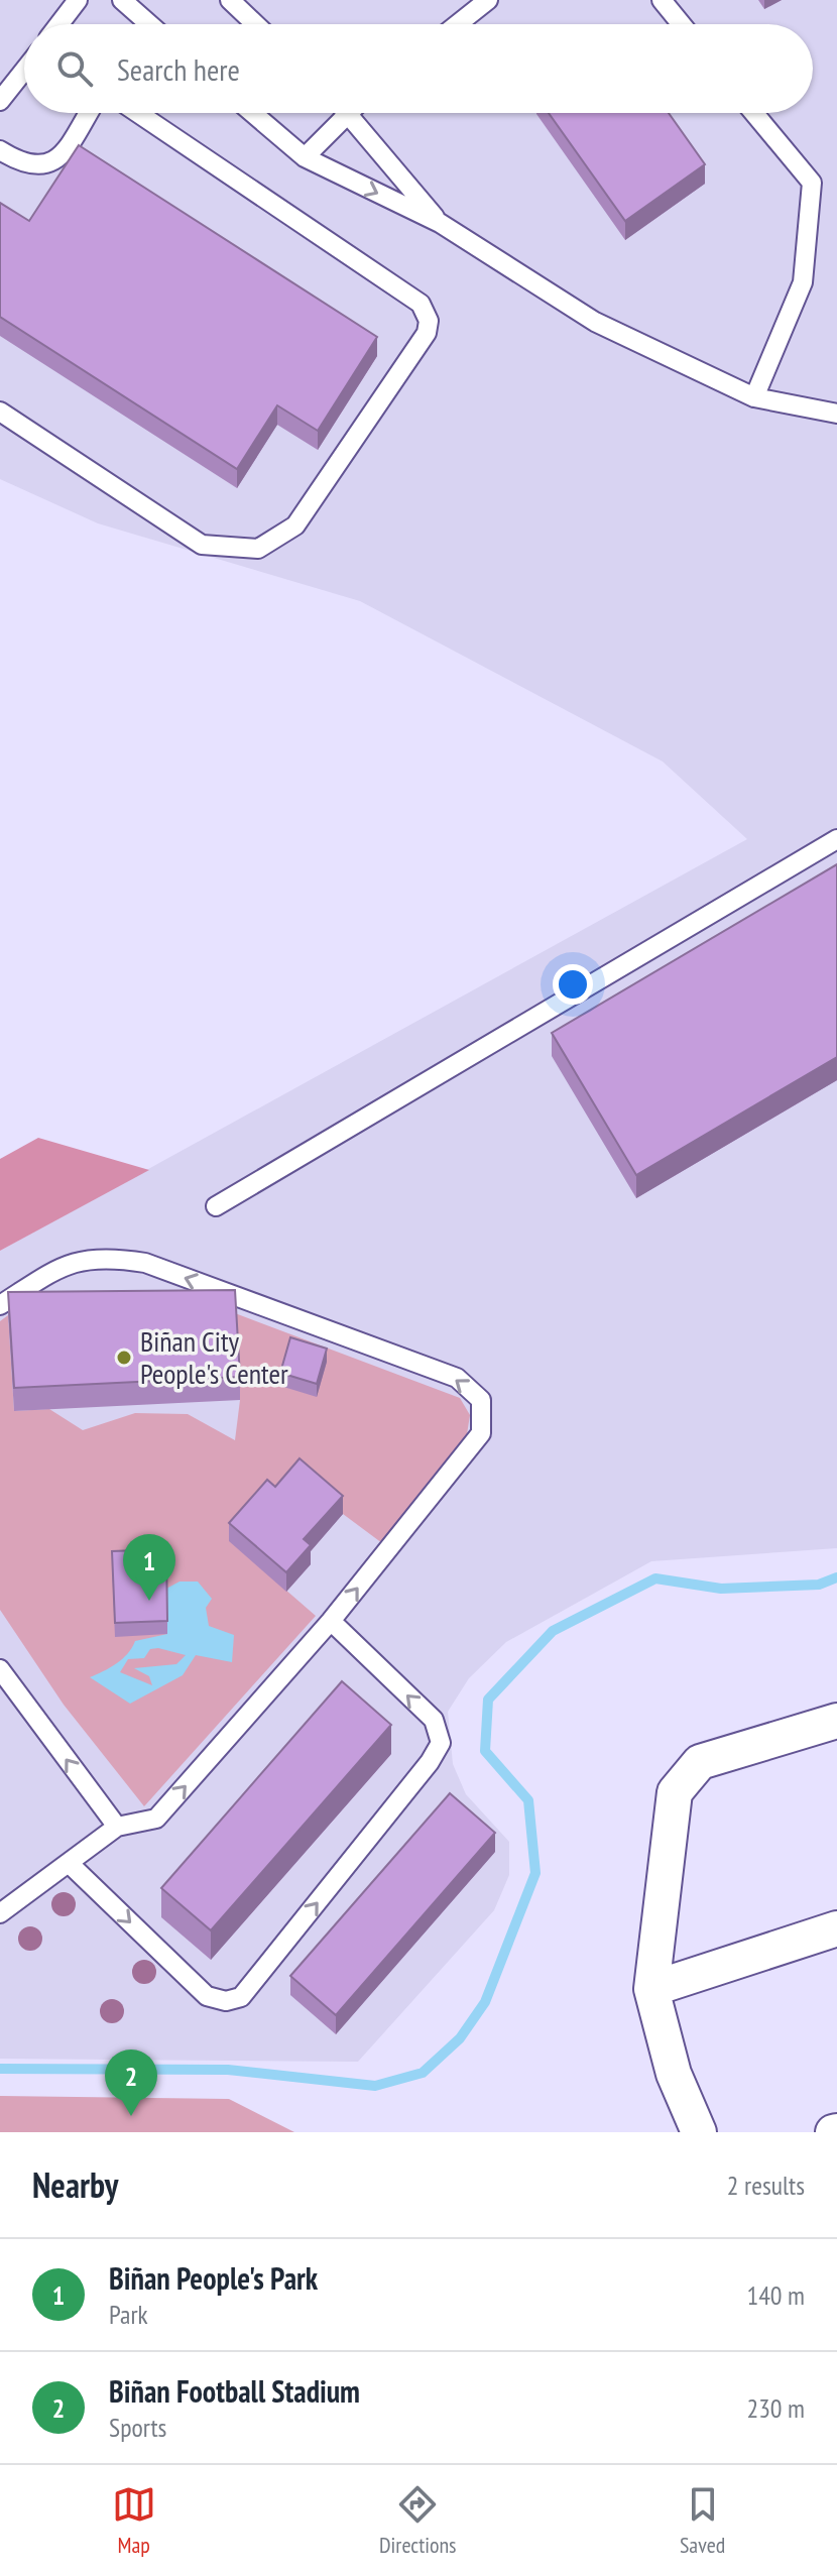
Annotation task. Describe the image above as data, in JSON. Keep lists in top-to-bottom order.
{
  "places": ["Biñan City People's Center"],
  "page": {
    "search": "Search here",
    "pins": ["1", "2"],
    "heading": ["Nearby", "2 results"],
    "list": [
      {
        "mark": "1",
        "name": "Biñan People's Park",
        "note": "Park",
        "value": "140 m"
      },
      {
        "mark": "2",
        "name": "Biñan Football Stadium",
        "note": "Sports",
        "value": "230 m"
      }
    ],
    "nav": ["Map", "Directions", "Saved"]
  }
}
